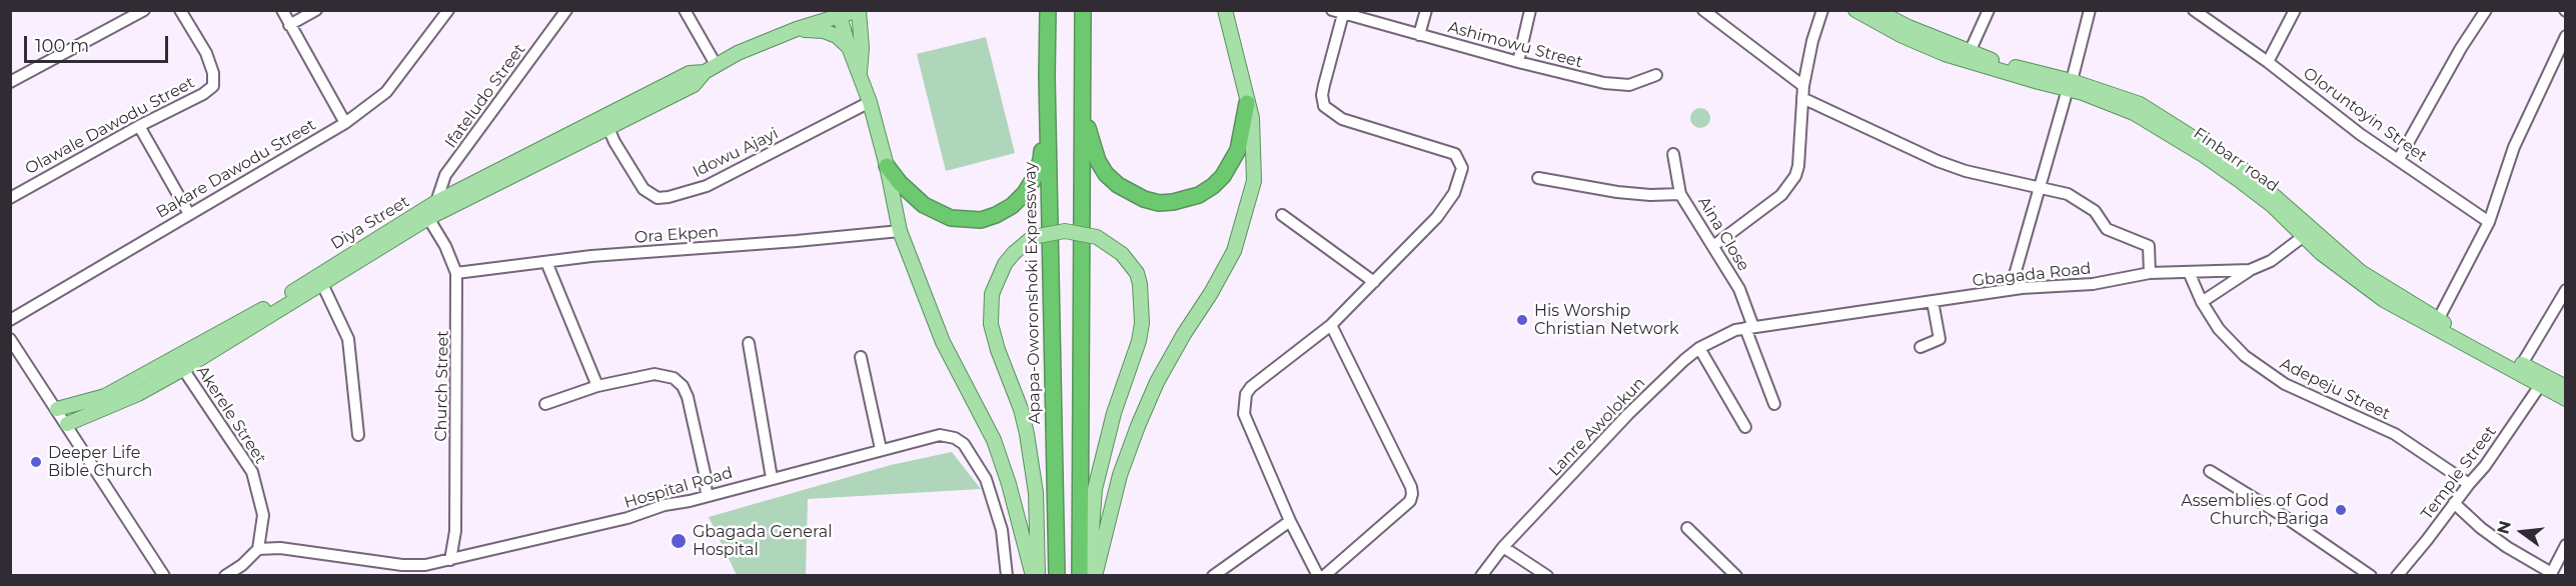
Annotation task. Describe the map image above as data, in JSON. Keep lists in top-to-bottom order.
{
  "streets": {
    "highway": ["Apapa-Oworonshoki Expressway"],
    "main road": ["Finbarr road", "Diya Street"],
    "street": [
      "Ashimowu Street",
      "Ifateludo Street",
      "Oloruntoyin Street",
      "Olawale Dawodu Street",
      "Idowu Ajayi",
      "Bakare Dawodu Street",
      "Aina Close",
      "Ora Ekpen",
      "Gbagada Road",
      "Church Street",
      "Adepeju Street",
      "Akerele Street",
      "Lanre Awolokun",
      "Temple Street",
      "Hospital Road"
    ]
  },
  "crossings": [
    ["Ifateludo Street", "Diya Street"],
    ["Idowu Ajayi", "Diya Street"],
    ["Finbarr road", "Gbagada Road"],
    ["Finbarr road", "Temple Street"],
    ["Diya Street", "Church Street"],
    ["Diya Street", "Akerele Street"],
    ["Aina Close", "Gbagada Road"],
    ["Aina Close", "Lanre Awolokun"],
    ["Ora Ekpen", "Church Street"],
    ["Gbagada Road", "Adepeju Street"],
    ["Gbagada Road", "Lanre Awolokun"],
    ["Church Street", "Hospital Road"],
    ["Adepeju Street", "Temple Street"],
    ["Akerele Street", "Hospital Road"]
  ],
  "places": [
    "His Worship Christian Network",
    "Deeper Life Bible Church",
    "Assemblies of God Church, Bariga",
    "Gbagada General Hospital"
  ],
  "scale_bar": "100 m",
  "north": "left"
}
